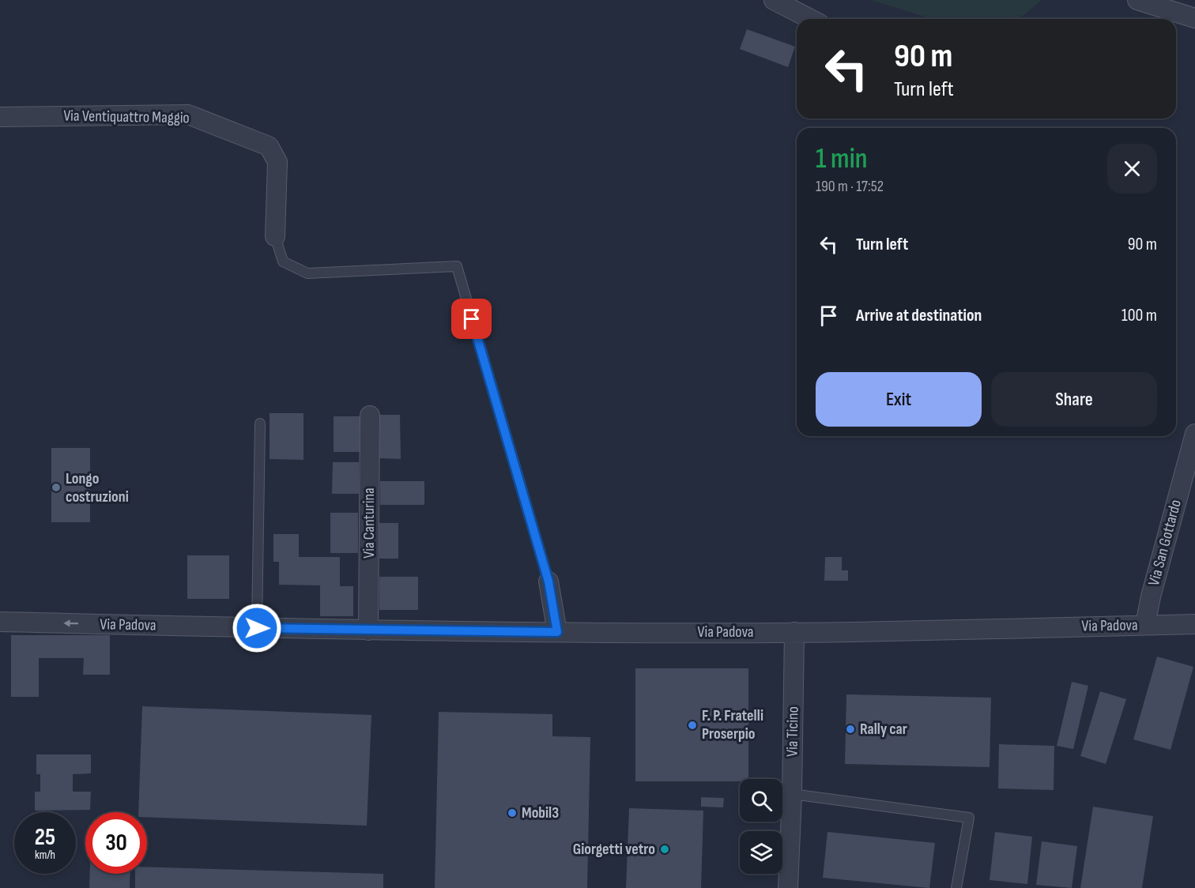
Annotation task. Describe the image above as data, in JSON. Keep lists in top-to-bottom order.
{
  "streets": {
    "street": [
      "Via Ventiquattro Maggio",
      "Via Canturina",
      "Via San Gottardo",
      "Via Padova",
      "Via Ticino"
    ]
  },
  "crossings": [
    ["Via Canturina", "Via Padova"],
    ["Via San Gottardo", "Via Padova"],
    ["Via Padova", "Via Ticino"]
  ],
  "places": [
    "Longo costruzioni",
    "F. P. Fratelli Proserpio",
    "Rally car",
    "Mobil3",
    "Giorgetti vetro"
  ],
  "page": {
    "turn": ["90 m", "Turn left"],
    "heading": ["1 min", "190 m · 17:52"],
    "list": [
      {
        "name": "Turn left",
        "value": "90 m"
      },
      {
        "name": "Arrive at destination",
        "value": "100 m"
      }
    ],
    "buttons": ["Exit", "Share"],
    "speed": "25 km/h",
    "limit": "30"
  }
}
